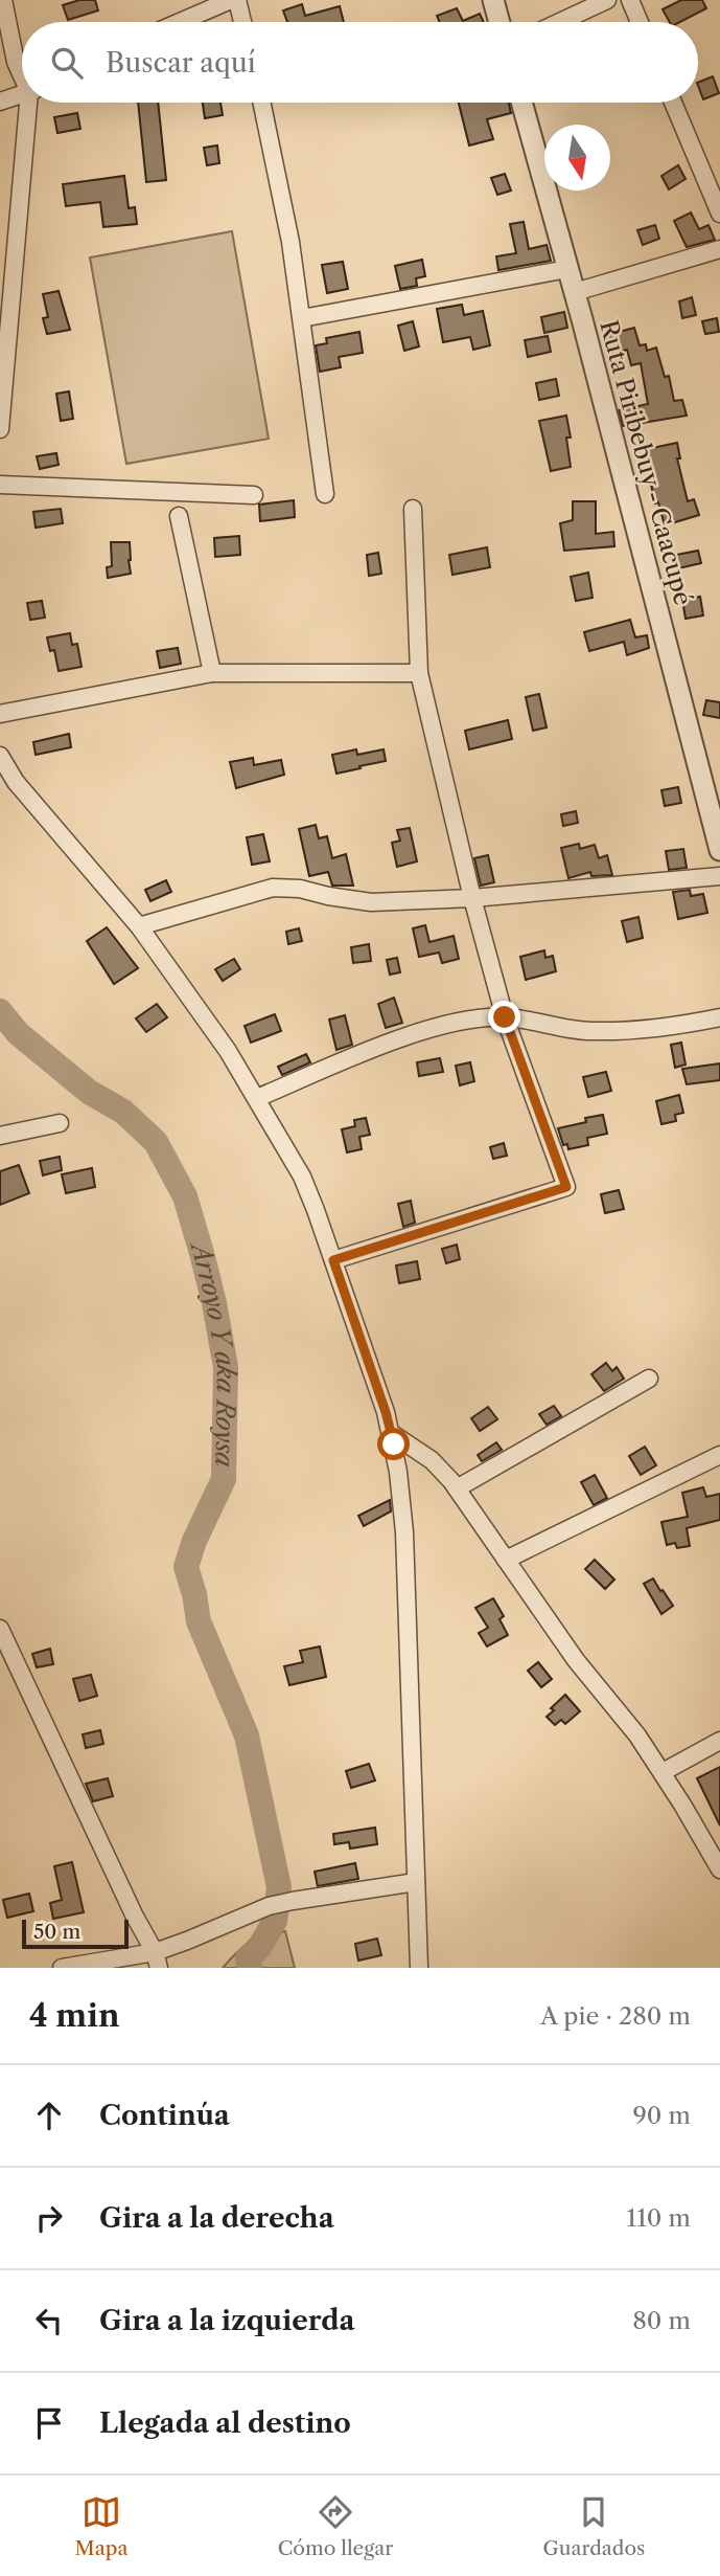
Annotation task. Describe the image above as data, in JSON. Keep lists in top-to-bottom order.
{
  "streets": {
    "street": ["Ruta Piribebuy - Caacupé"]
  },
  "water": ["Arroyo Y aka Roysa"],
  "scale_bar": "50 m",
  "north": "bottom",
  "page": {
    "search": "Buscar aquí",
    "scale": "50 m",
    "heading": ["4 min", "A pie · 280 m"],
    "list": [
      ["Continúa", "90 m"],
      ["Gira a la derecha", "110 m"],
      ["Gira a la izquierda", "80 m"],
      "Llegada al destino"
    ],
    "nav": ["Mapa", "Cómo llegar", "Guardados"]
  }
}
